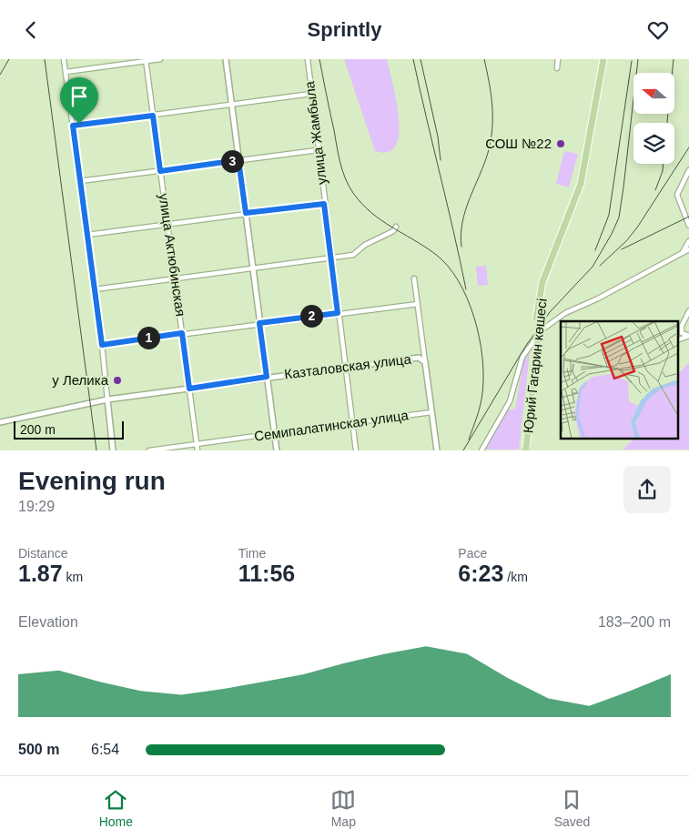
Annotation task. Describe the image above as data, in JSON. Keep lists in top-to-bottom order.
{
  "streets": {
    "main road": ["Юрий Гагарин көшесі"],
    "street": [
      "улица Жамбыла",
      "улица Актюбинская",
      "Казталовская улица",
      "Семипалатинская улица"
    ]
  },
  "crossings": [
    ["улица Жамбыла", "Казталовская улица"],
    ["улица Жамбыла", "Семипалатинская улица"],
    ["улица Актюбинская", "Казталовская улица"],
    ["улица Актюбинская", "Семипалатинская улица"]
  ],
  "places": ["СОШ №22", "у Лелика"],
  "scale_bar": "200 m",
  "north": "left",
  "page": {
    "header": "Sprintly",
    "pins": ["3", "2", "1"],
    "scale": "200 m",
    "heading": ["Evening run", "19:29"],
    "stats": [
      ["Distance", "1.87 km"],
      ["Time", "11:56"],
      ["Pace", "6:23 /km"]
    ],
    "chart": ["Elevation", "183–200 m"],
    "list": [
      {
        "name": "500 m",
        "note": "6:54"
      }
    ],
    "tabs": ["Home", "Map", "Saved"]
  }
}
